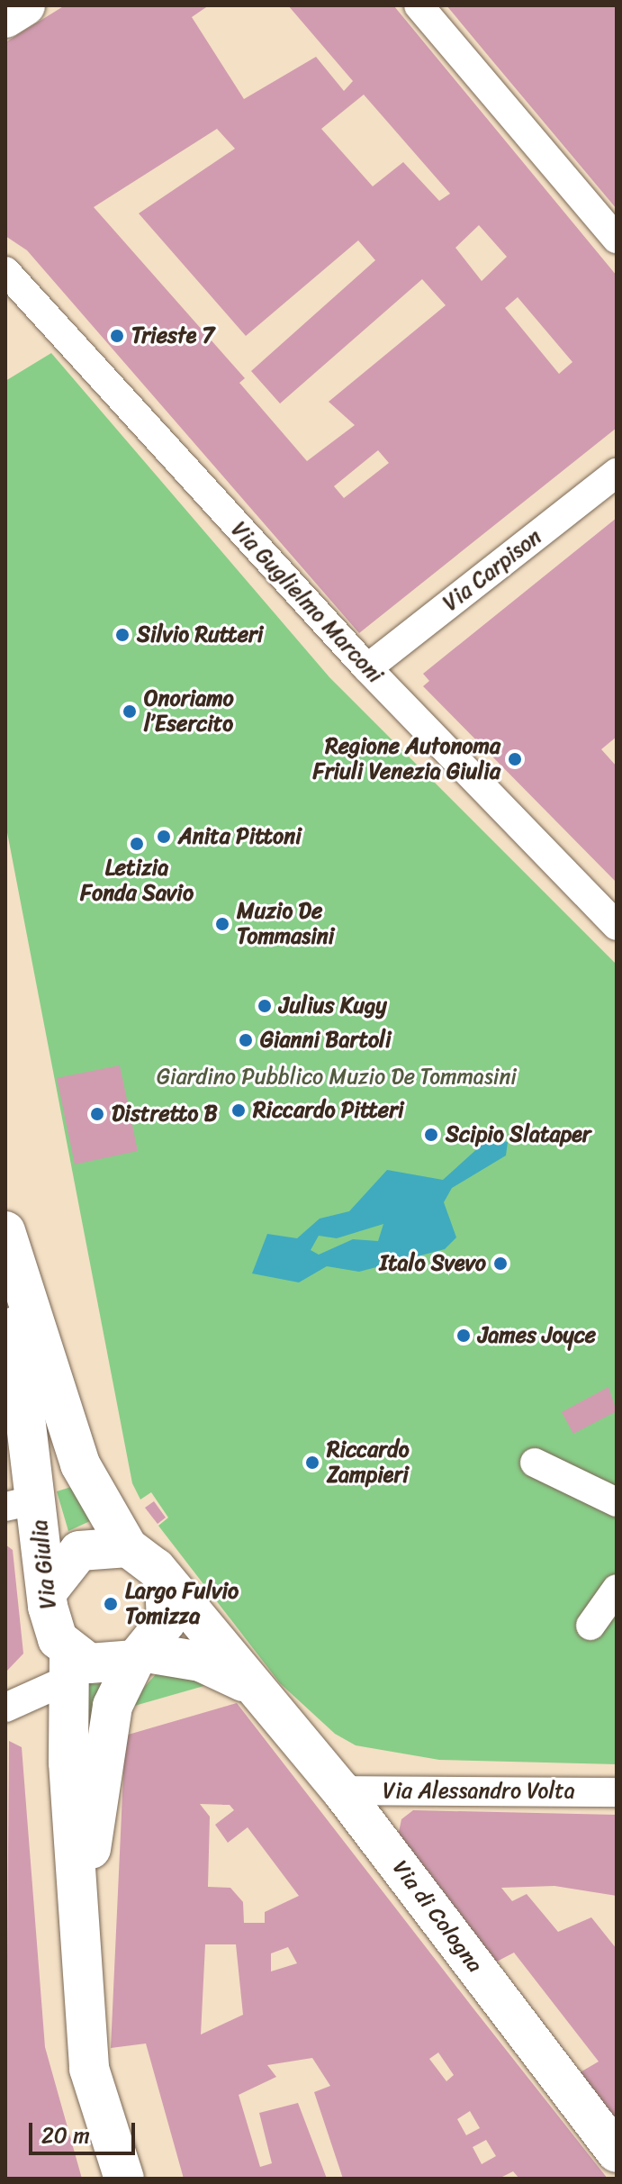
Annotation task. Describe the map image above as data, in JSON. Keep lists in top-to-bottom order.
{
  "streets": {
    "main road": ["Via Giulia", "Via di Cologna"],
    "street": ["Via Carpison", "Via Guglielmo Marconi", "Via Alessandro Volta"]
  },
  "crossings": [
    ["Via Carpison", "Via Guglielmo Marconi"],
    ["Via Giulia", "Via di Cologna"],
    ["Via Alessandro Volta", "Via di Cologna"]
  ],
  "parks": ["Giardino Pubblico Muzio De Tommasini"],
  "places": [
    "Trieste 7",
    "Silvio Rutteri",
    "Onoriamo l’Esercito",
    "Regione Autonoma Friuli Venezia Giulia",
    "Anita Pittoni",
    "Letizia Fonda Savio",
    "Muzio De Tommasini",
    "Julius Kugy",
    "Gianni Bartoli",
    "Riccardo Pitteri",
    "Distretto B",
    "Scipio Slataper",
    "Italo Svevo",
    "James Joyce",
    "Riccardo Zampieri",
    "Largo Fulvio Tomizza"
  ],
  "scale_bar": "20 m"
}
